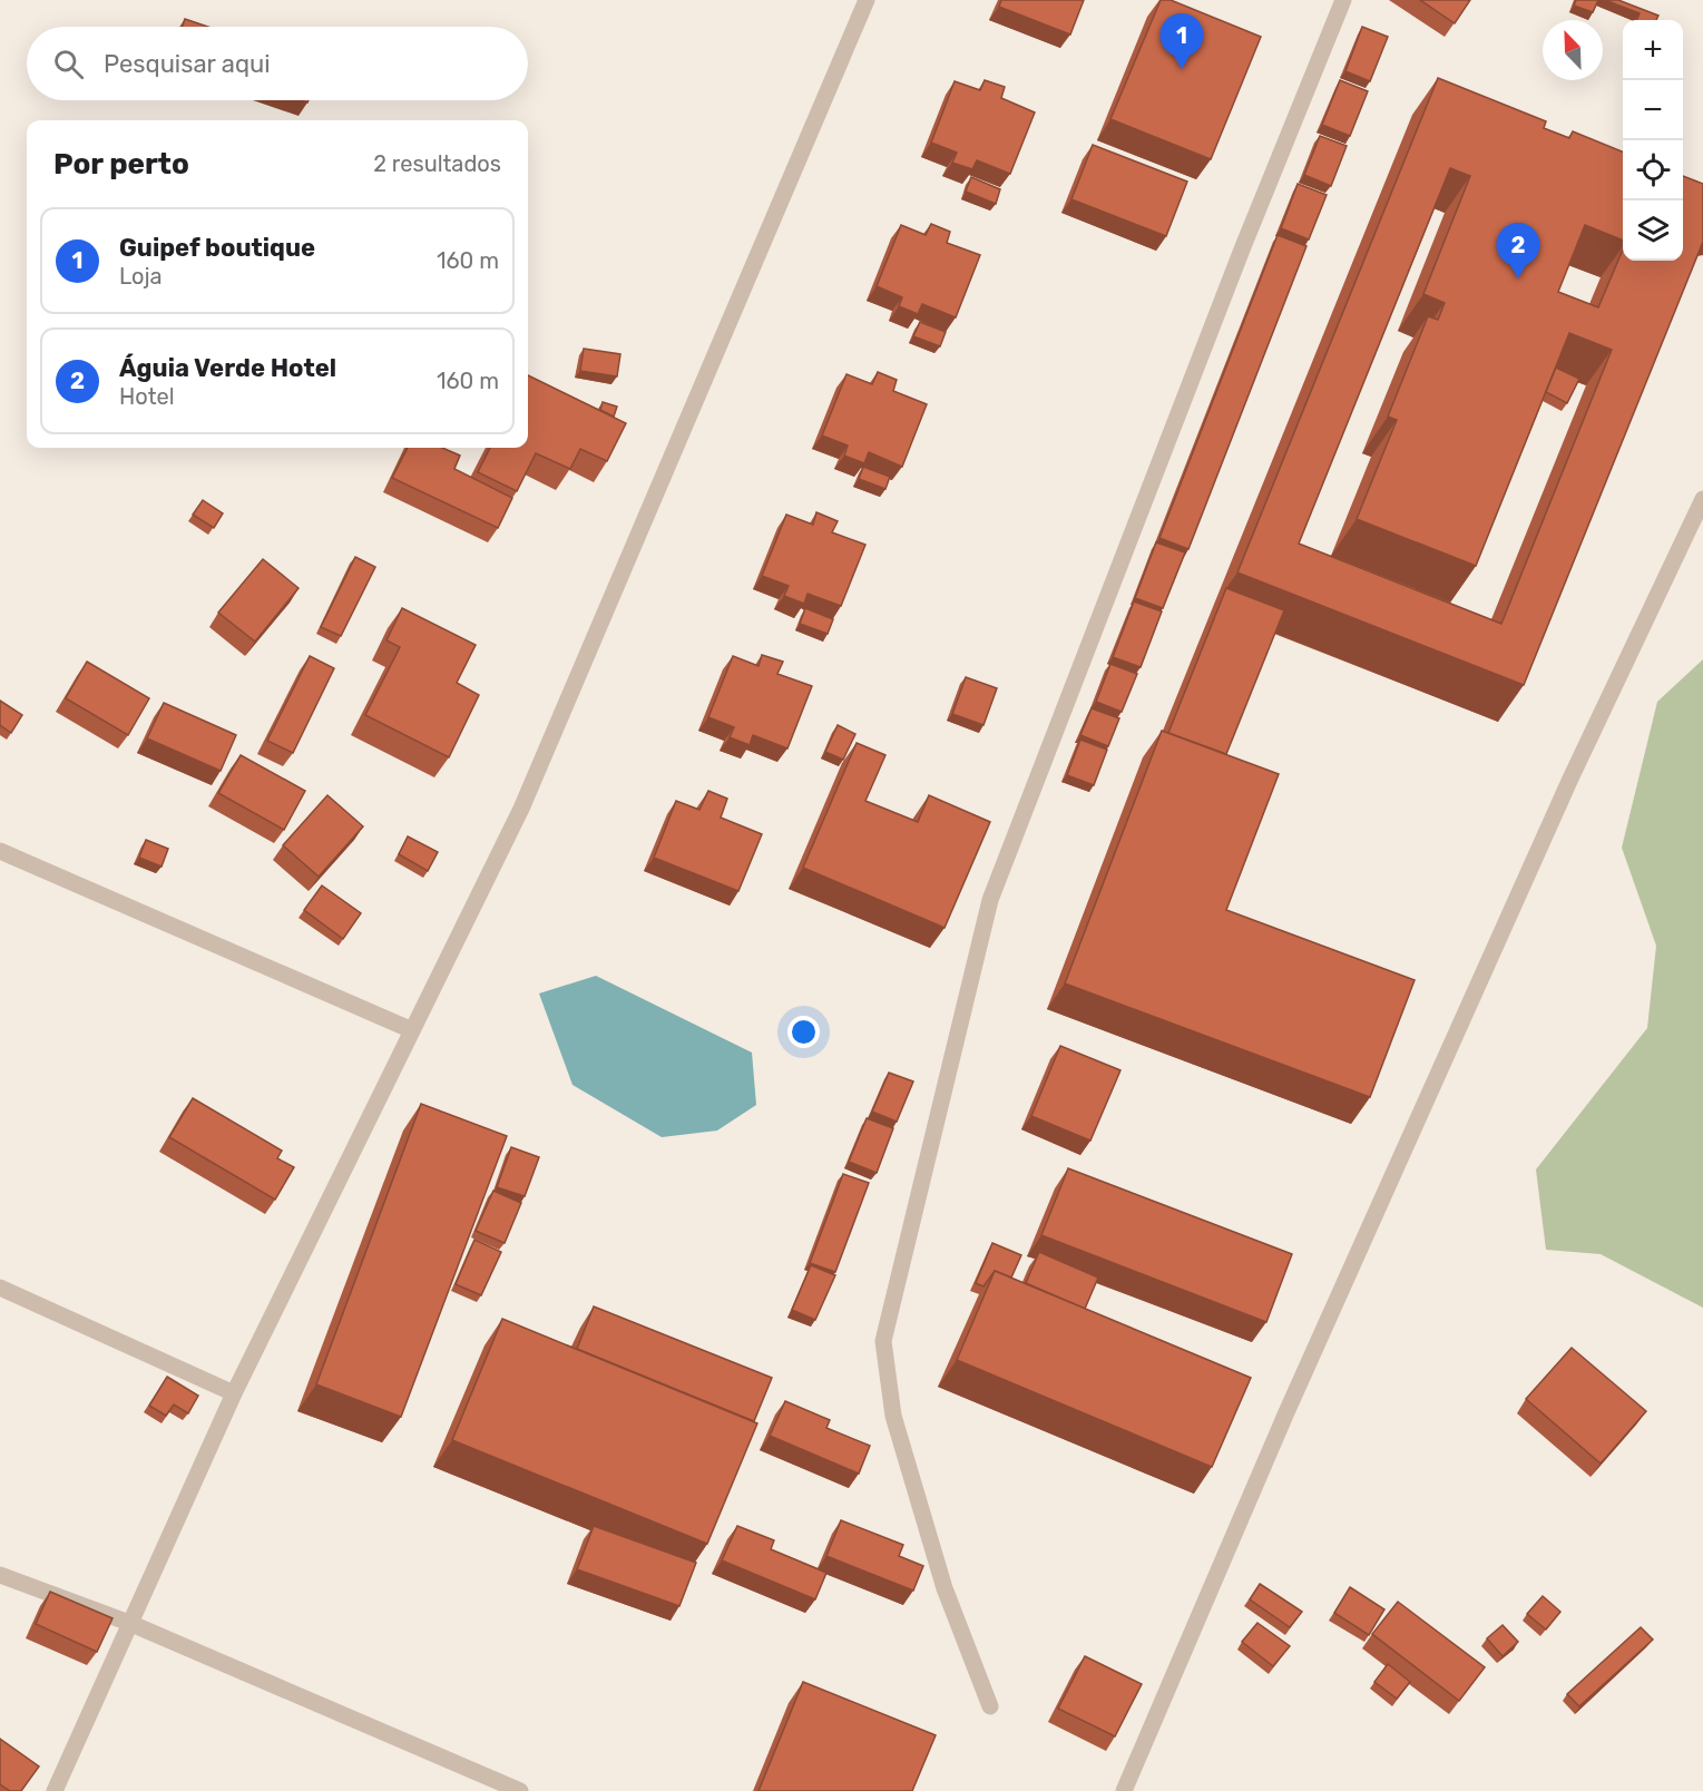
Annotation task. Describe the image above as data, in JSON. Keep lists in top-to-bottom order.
{
  "north": "top left",
  "page": {
    "pins": ["1", "2"],
    "map_buttons": ["+", "−"],
    "search": "Pesquisar aqui",
    "heading": ["Por perto", "2 resultados"],
    "list": [
      {
        "mark": "1",
        "name": "Guipef boutique",
        "note": "Loja",
        "value": "160 m"
      },
      {
        "mark": "2",
        "name": "Águia Verde Hotel",
        "note": "Hotel",
        "value": "160 m"
      }
    ]
  }
}
